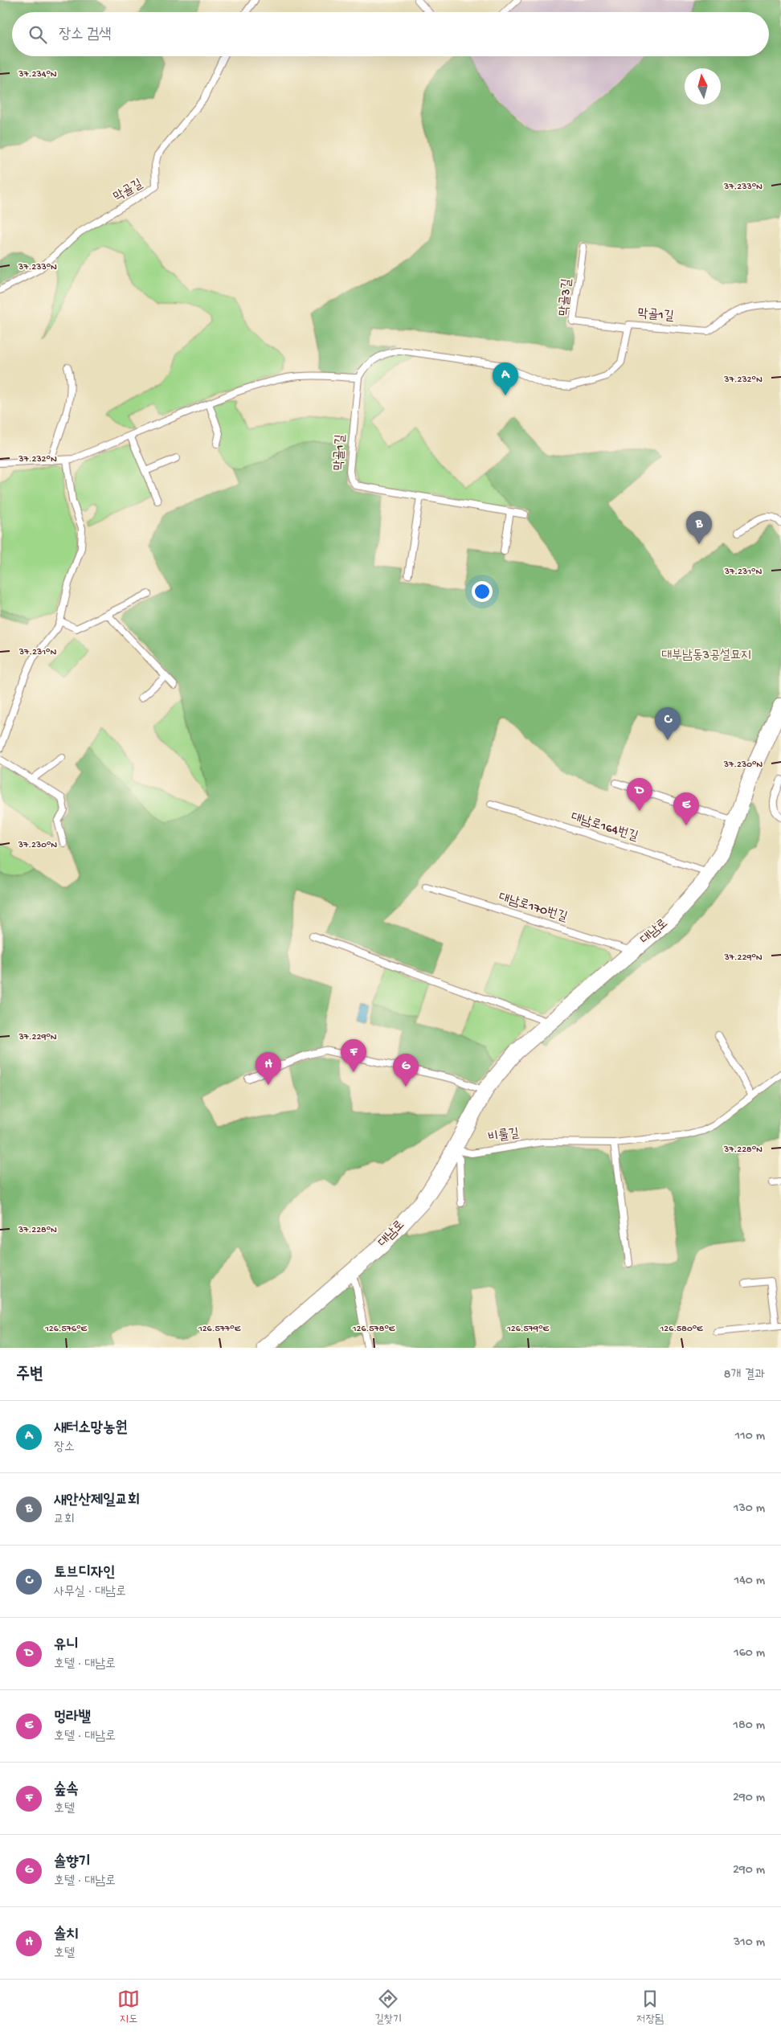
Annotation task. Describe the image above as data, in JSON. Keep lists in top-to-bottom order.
{
  "streets": {
    "street": ["대남로"],
    "lane": [
      "막골길",
      "막골3길",
      "막골1길",
      "대남로164번길",
      "대남로170번길",
      "비룰길"
    ]
  },
  "crossings": [
    ["막골3길", "막골1길"],
    ["대남로164번길", "대남로"],
    ["대남로170번길", "대남로"],
    ["대남로", "비룰길"]
  ],
  "parks": ["대부남동3공설묘지"],
  "north": "top",
  "page": {
    "search": "장소 검색",
    "pins": [
      "A",
      "B",
      "C",
      "D",
      "E",
      "F",
      "H",
      "G"
    ],
    "heading": ["주변", "8개 결과"],
    "list": [
      {
        "mark": "A",
        "name": "새터소망농원",
        "note": "장소",
        "value": "110 m"
      },
      {
        "mark": "B",
        "name": "새안산제일교회",
        "note": "교회",
        "value": "130 m"
      },
      {
        "mark": "C",
        "name": "토브디자인",
        "note": "사무실 · 대남로",
        "value": "140 m"
      },
      {
        "mark": "D",
        "name": "유니",
        "note": "호텔 · 대남로",
        "value": "160 m"
      },
      {
        "mark": "E",
        "name": "멍라밸",
        "note": "호텔 · 대남로",
        "value": "180 m"
      },
      {
        "mark": "F",
        "name": "숲속",
        "note": "호텔",
        "value": "290 m"
      },
      {
        "mark": "G",
        "name": "솔향기",
        "note": "호텔 · 대남로",
        "value": "290 m"
      },
      {
        "mark": "H",
        "name": "솔치",
        "note": "호텔",
        "value": "310 m"
      }
    ],
    "nav": ["지도", "길찾기", "저장됨"]
  },
  "coordinates": [
    "37.234°N",
    "37.233°N",
    "37.232°N",
    "37.231°N",
    "37.230°N",
    "37.229°N",
    "37.228°N",
    "126.576°E",
    "126.577°E",
    "126.578°E",
    "126.579°E",
    "126.580°E"
  ]
}
